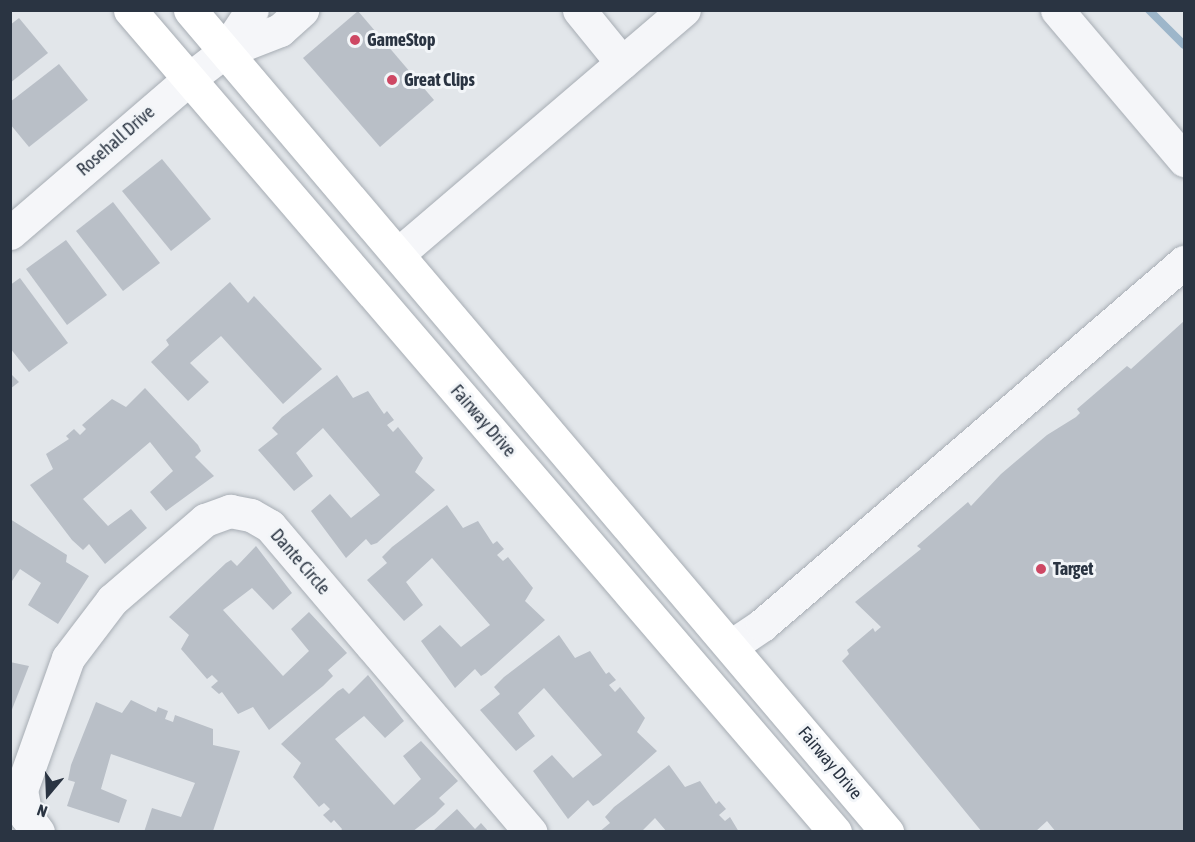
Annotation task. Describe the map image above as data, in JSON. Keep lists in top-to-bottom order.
{
  "streets": {
    "main road": ["Fairway Drive"],
    "street": ["Rosehall Drive", "Dante Circle"]
  },
  "crossings": [
    ["Rosehall Drive", "Fairway Drive"]
  ],
  "places": ["GameStop", "Great Clips", "Target"],
  "north": "bottom"
}
